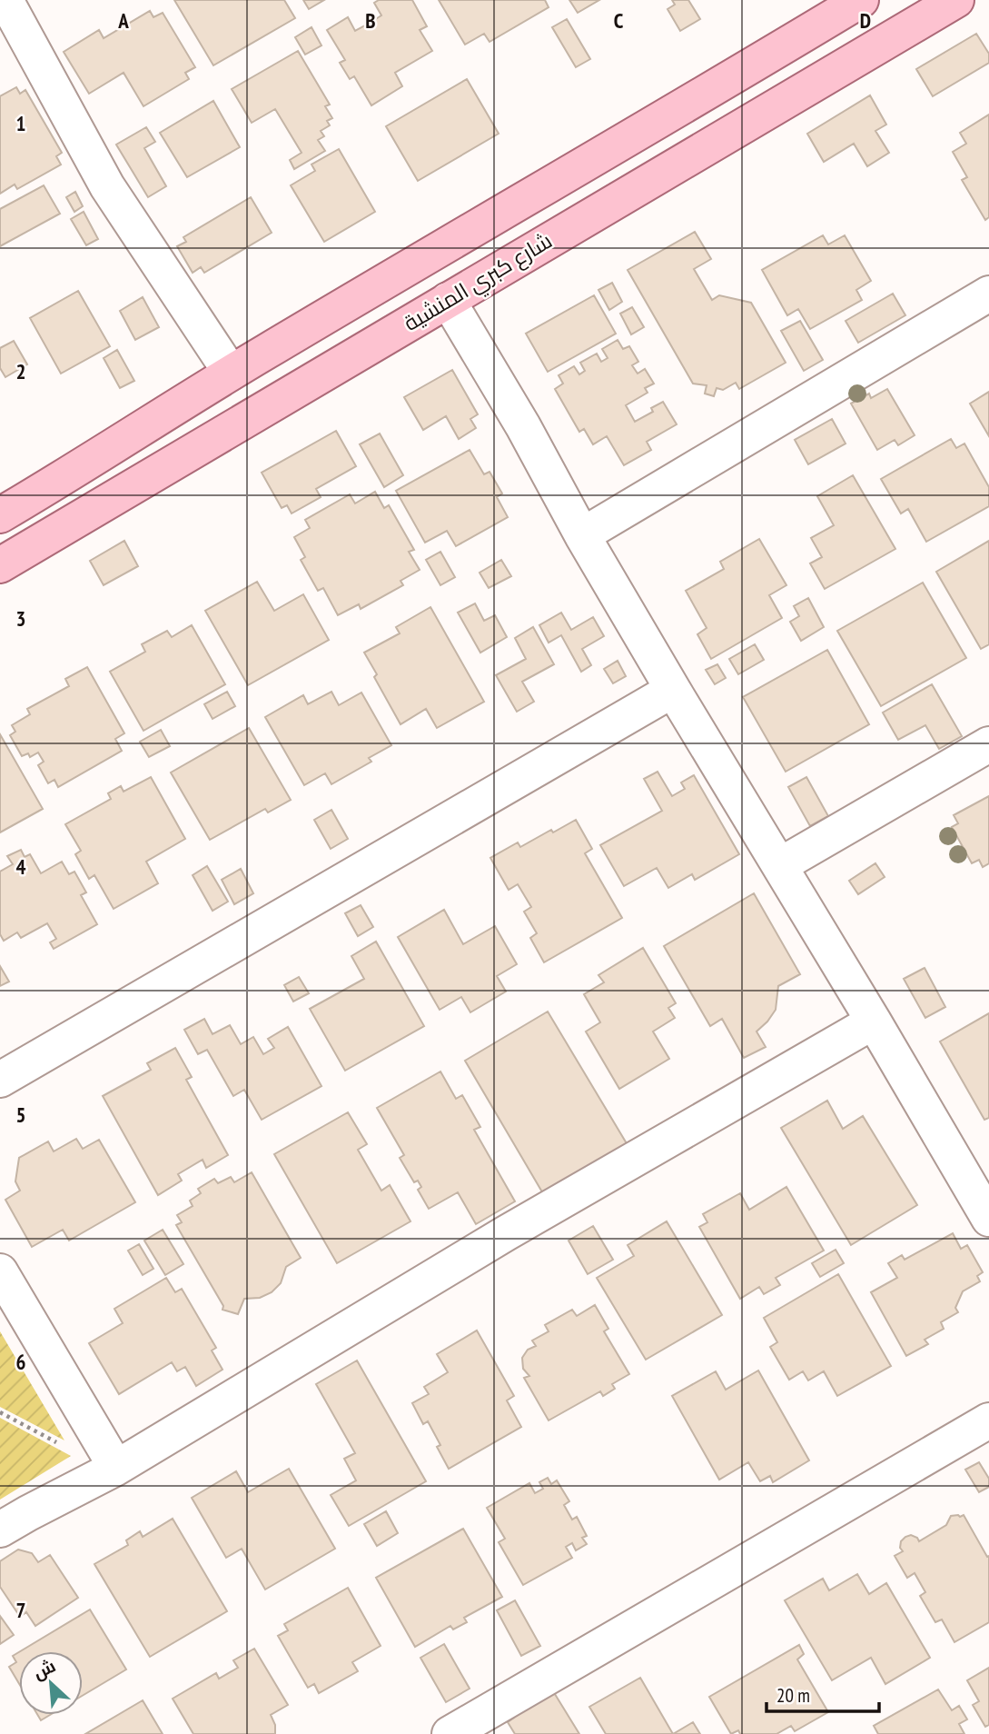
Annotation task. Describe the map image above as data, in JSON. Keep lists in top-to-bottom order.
{
  "streets": {
    "main road": ["شارع كبري المنشية"]
  },
  "scale_bar": "20 m",
  "north": "top left",
  "grid": {
    "columns": [
      "A",
      "B",
      "C",
      "D"
    ],
    "rows": [
      "1",
      "2",
      "3",
      "4",
      "5",
      "6",
      "7"
    ]
  }
}
